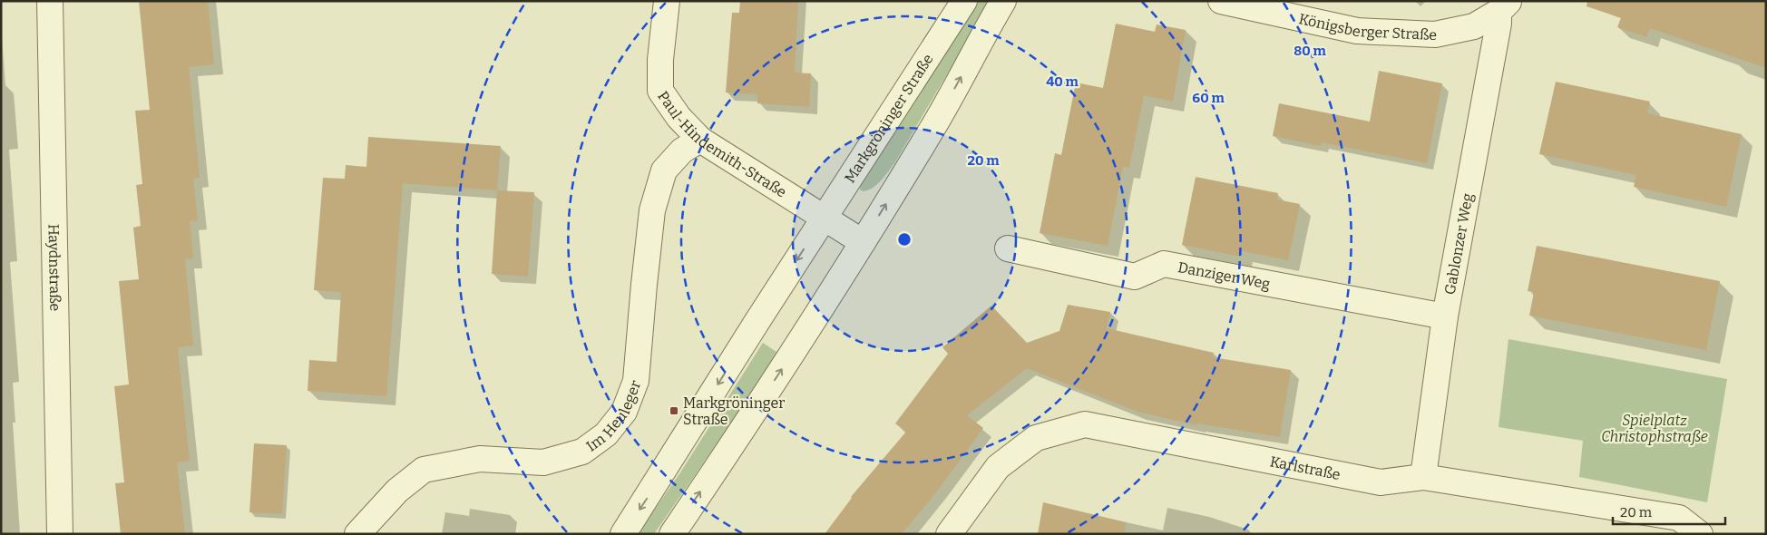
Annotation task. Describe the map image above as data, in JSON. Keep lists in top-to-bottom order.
{
  "streets": {
    "street": [
      "Königsberger Straße",
      "Markgröninger Straße",
      "Paul-Hindemith-Straße",
      "Gablonzer Weg",
      "Haydnstraße",
      "Danziger Weg",
      "Im Heuleger",
      "Karlstraße"
    ]
  },
  "crossings": [
    ["Königsberger Straße", "Gablonzer Weg"],
    ["Markgröninger Straße", "Paul-Hindemith-Straße"],
    ["Paul-Hindemith-Straße", "Im Heuleger"],
    ["Gablonzer Weg", "Danziger Weg"],
    ["Gablonzer Weg", "Karlstraße"]
  ],
  "parks": ["Spielplatz Christophstraße"],
  "places": {
    "transit": ["Markgröninger Straße"]
  },
  "scale_bar": "20 m",
  "rings": [
    "80 m",
    "40 m",
    "60 m",
    "20 m"
  ]
}
